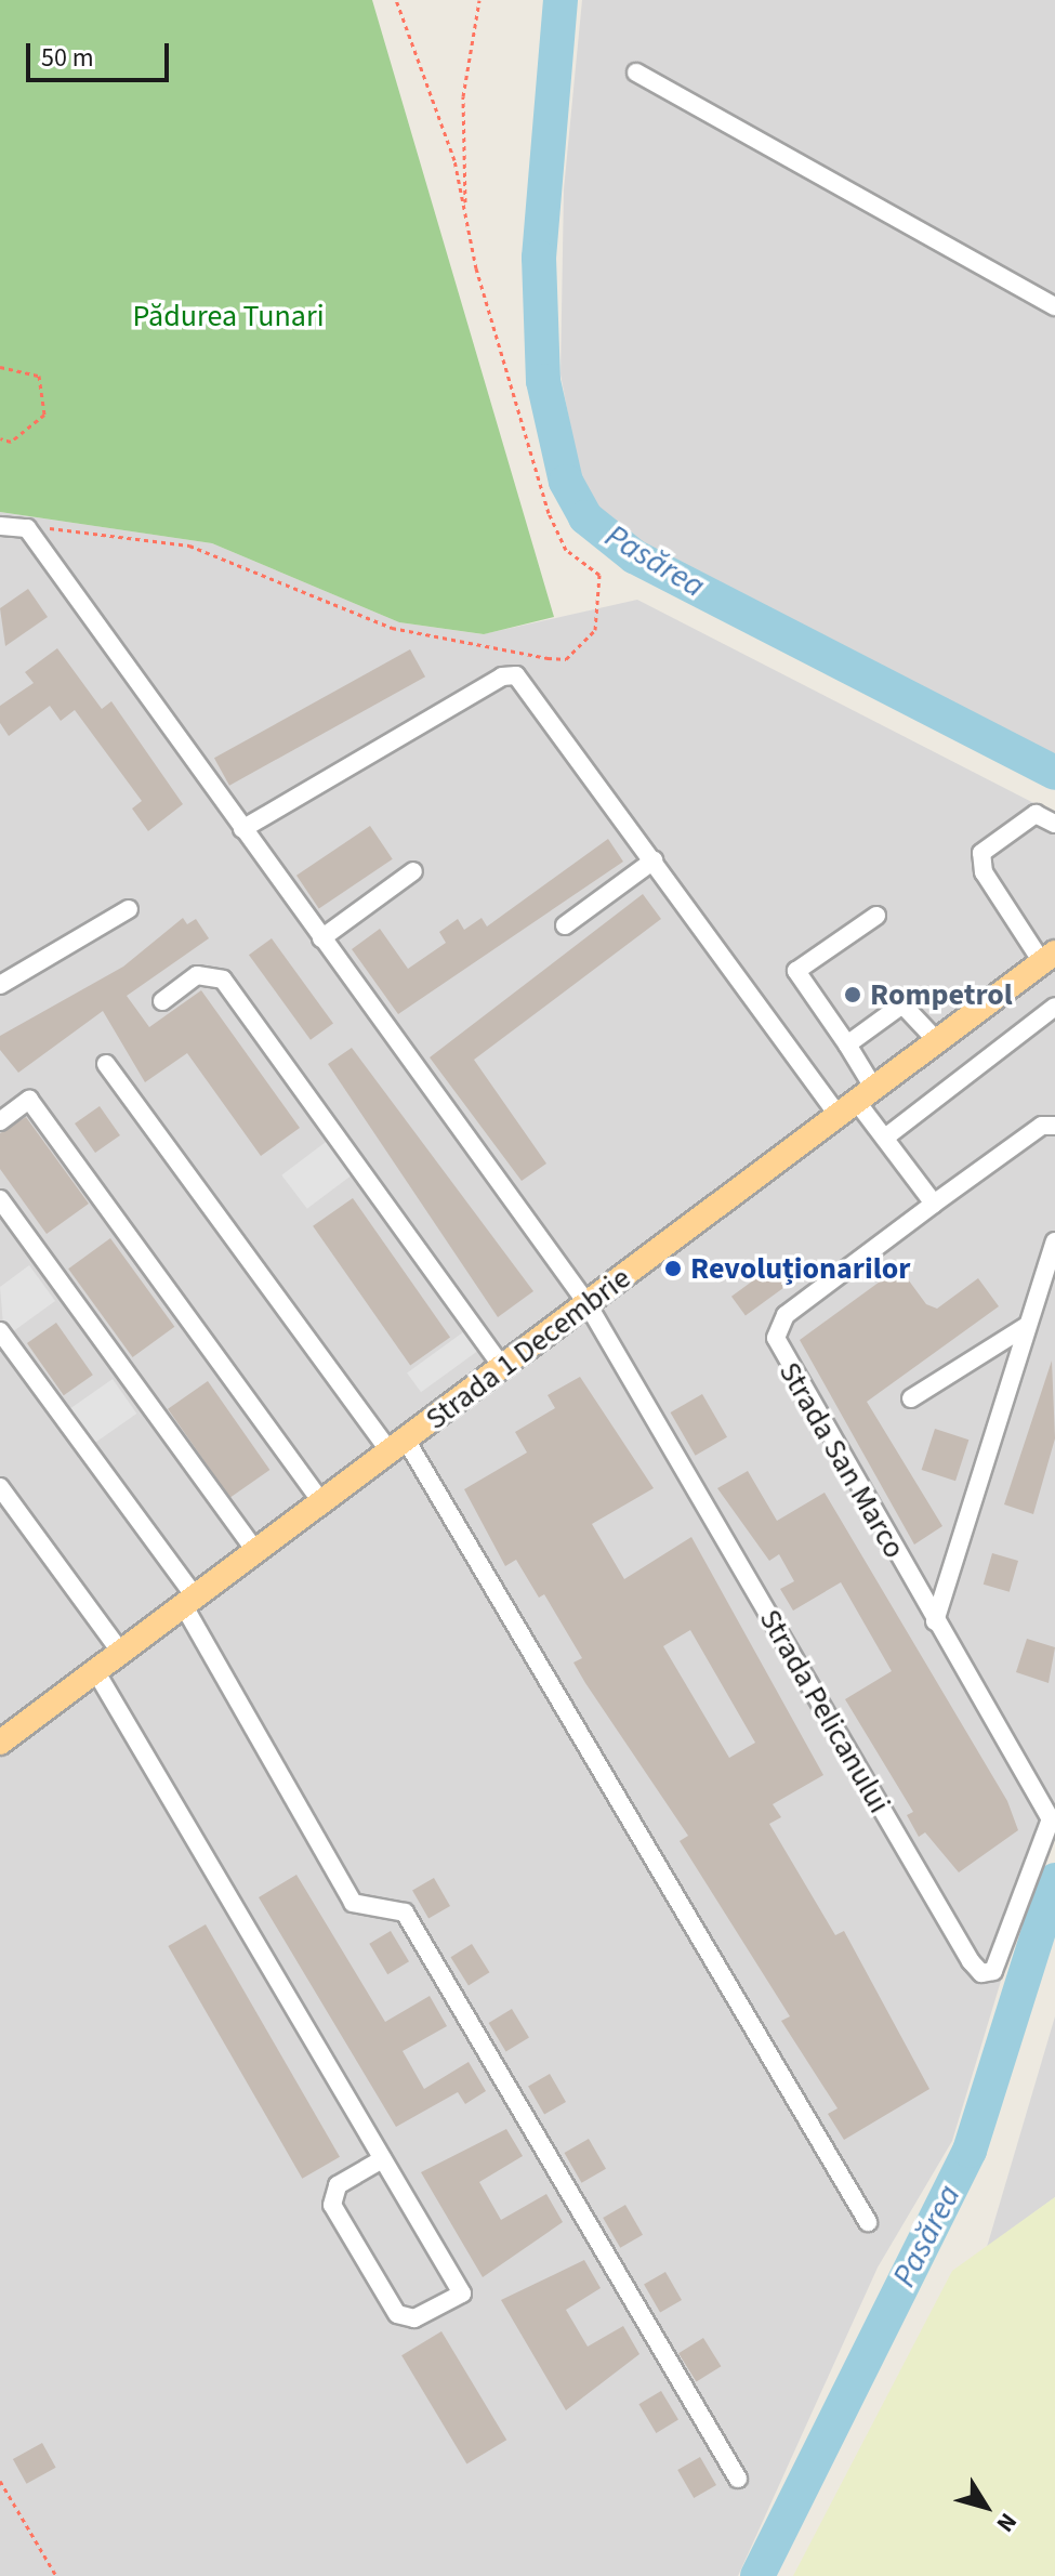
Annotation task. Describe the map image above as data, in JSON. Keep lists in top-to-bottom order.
{
  "streets": {
    "main road": ["Strada 1 Decembrie"],
    "street": ["Strada San Marco", "Strada Pelicanului"]
  },
  "crossings": [
    ["Strada 1 Decembrie", "Strada Pelicanului"],
    ["Strada San Marco", "Strada Pelicanului"]
  ],
  "water": ["Pasărea"],
  "parks": ["Pădurea Tunari"],
  "places": ["Rompetrol", "Revoluționarilor"],
  "scale_bar": "50 m",
  "north": "bottom right"
}
